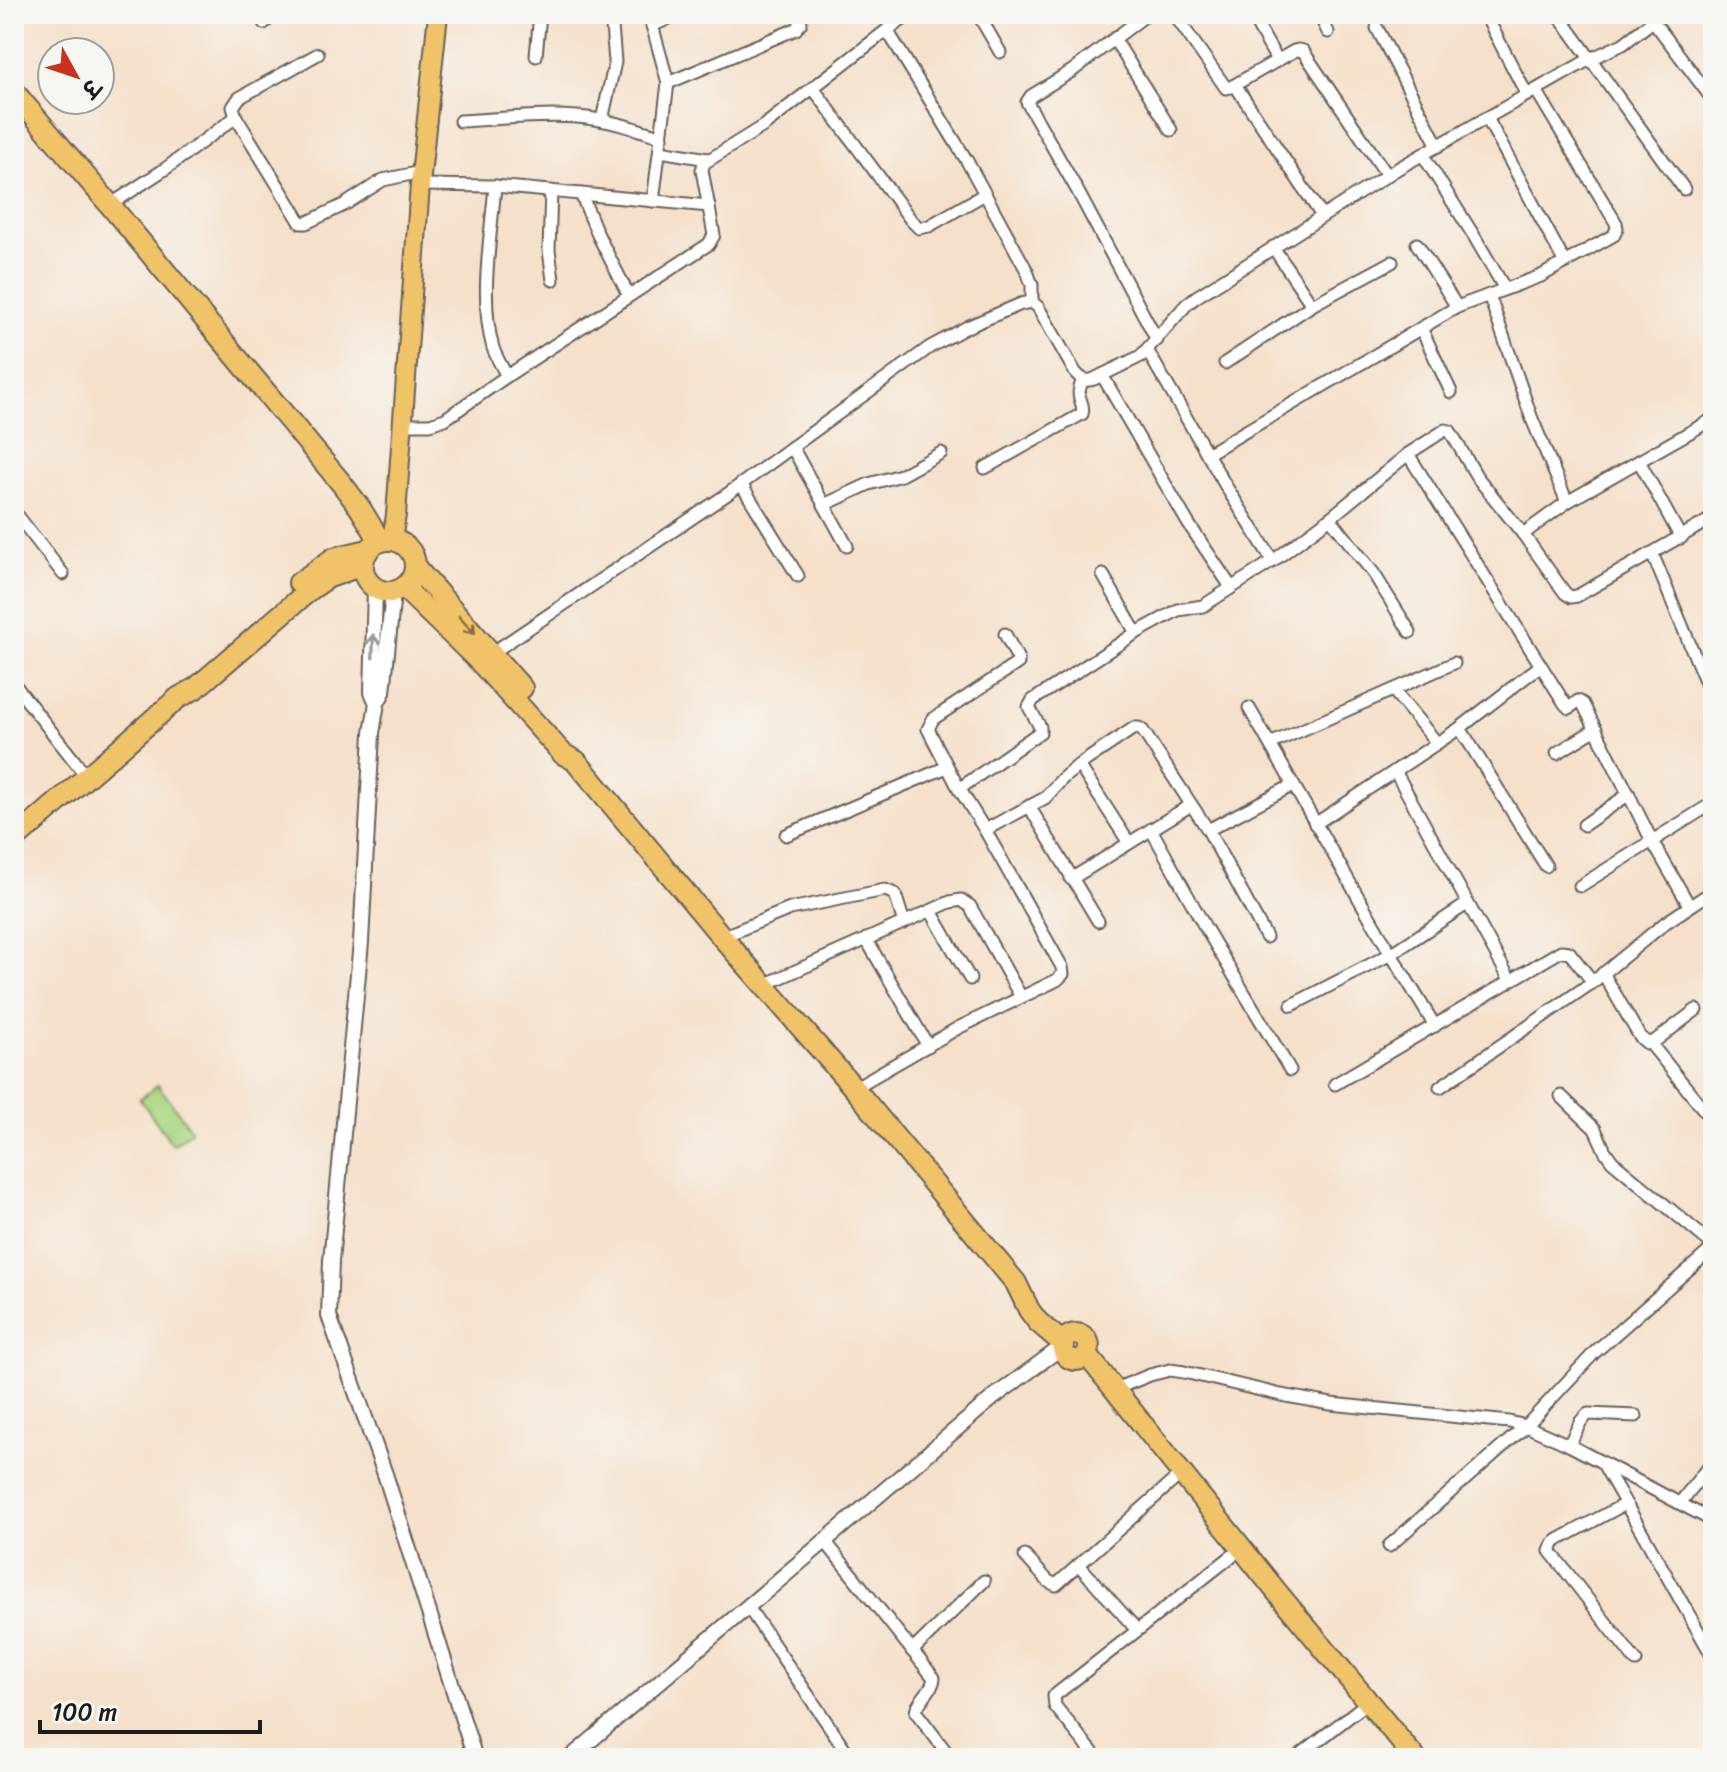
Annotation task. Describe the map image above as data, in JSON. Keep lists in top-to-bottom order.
{
  "scale_bar": "100 m",
  "north": "bottom right"
}
